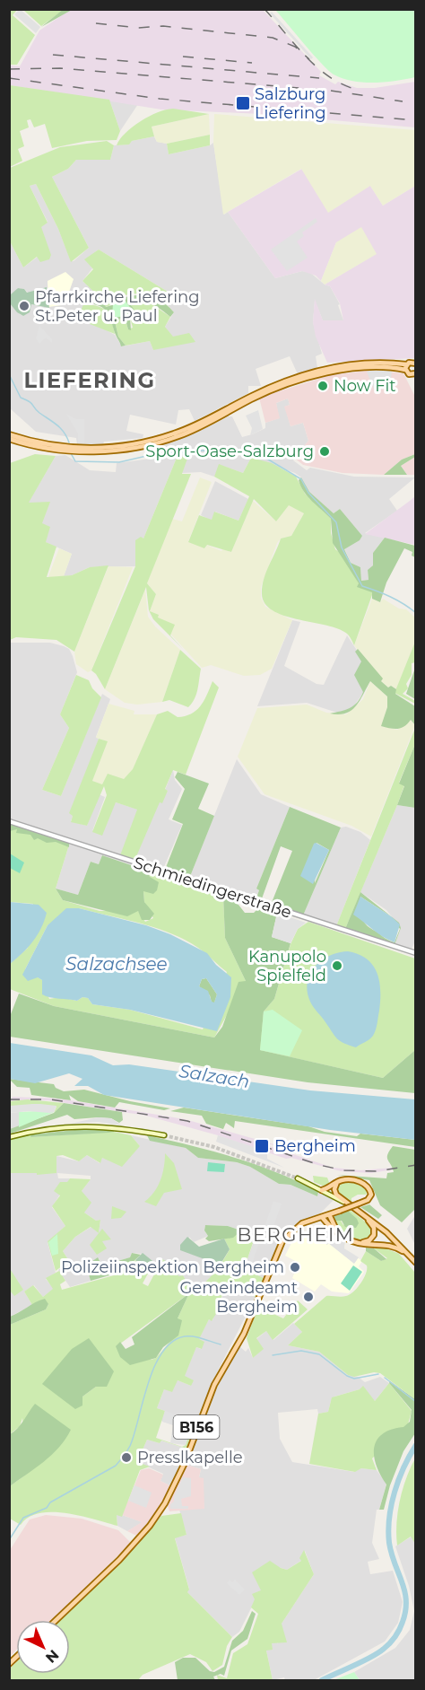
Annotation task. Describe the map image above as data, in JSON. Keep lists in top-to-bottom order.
{
  "streets": {
    "main road": ["B156"],
    "street": ["Schmiedingerstraße"]
  },
  "districts": ["LIEFERING", "BERGHEIM"],
  "water": ["Salzachsee", "Salzach"],
  "places": {
    "transit": ["Salzburg Liefering", "Bergheim"],
    "other": [
      "Pfarrkirche Liefering St.Peter u. Paul",
      "Now Fit",
      "Sport-Oase-Salzburg",
      "Kanupolo Spielfeld",
      "Polizeiinspektion Bergheim",
      "Gemeindeamt Bergheim",
      "Presslkapelle"
    ]
  },
  "north": "bottom right"
}
